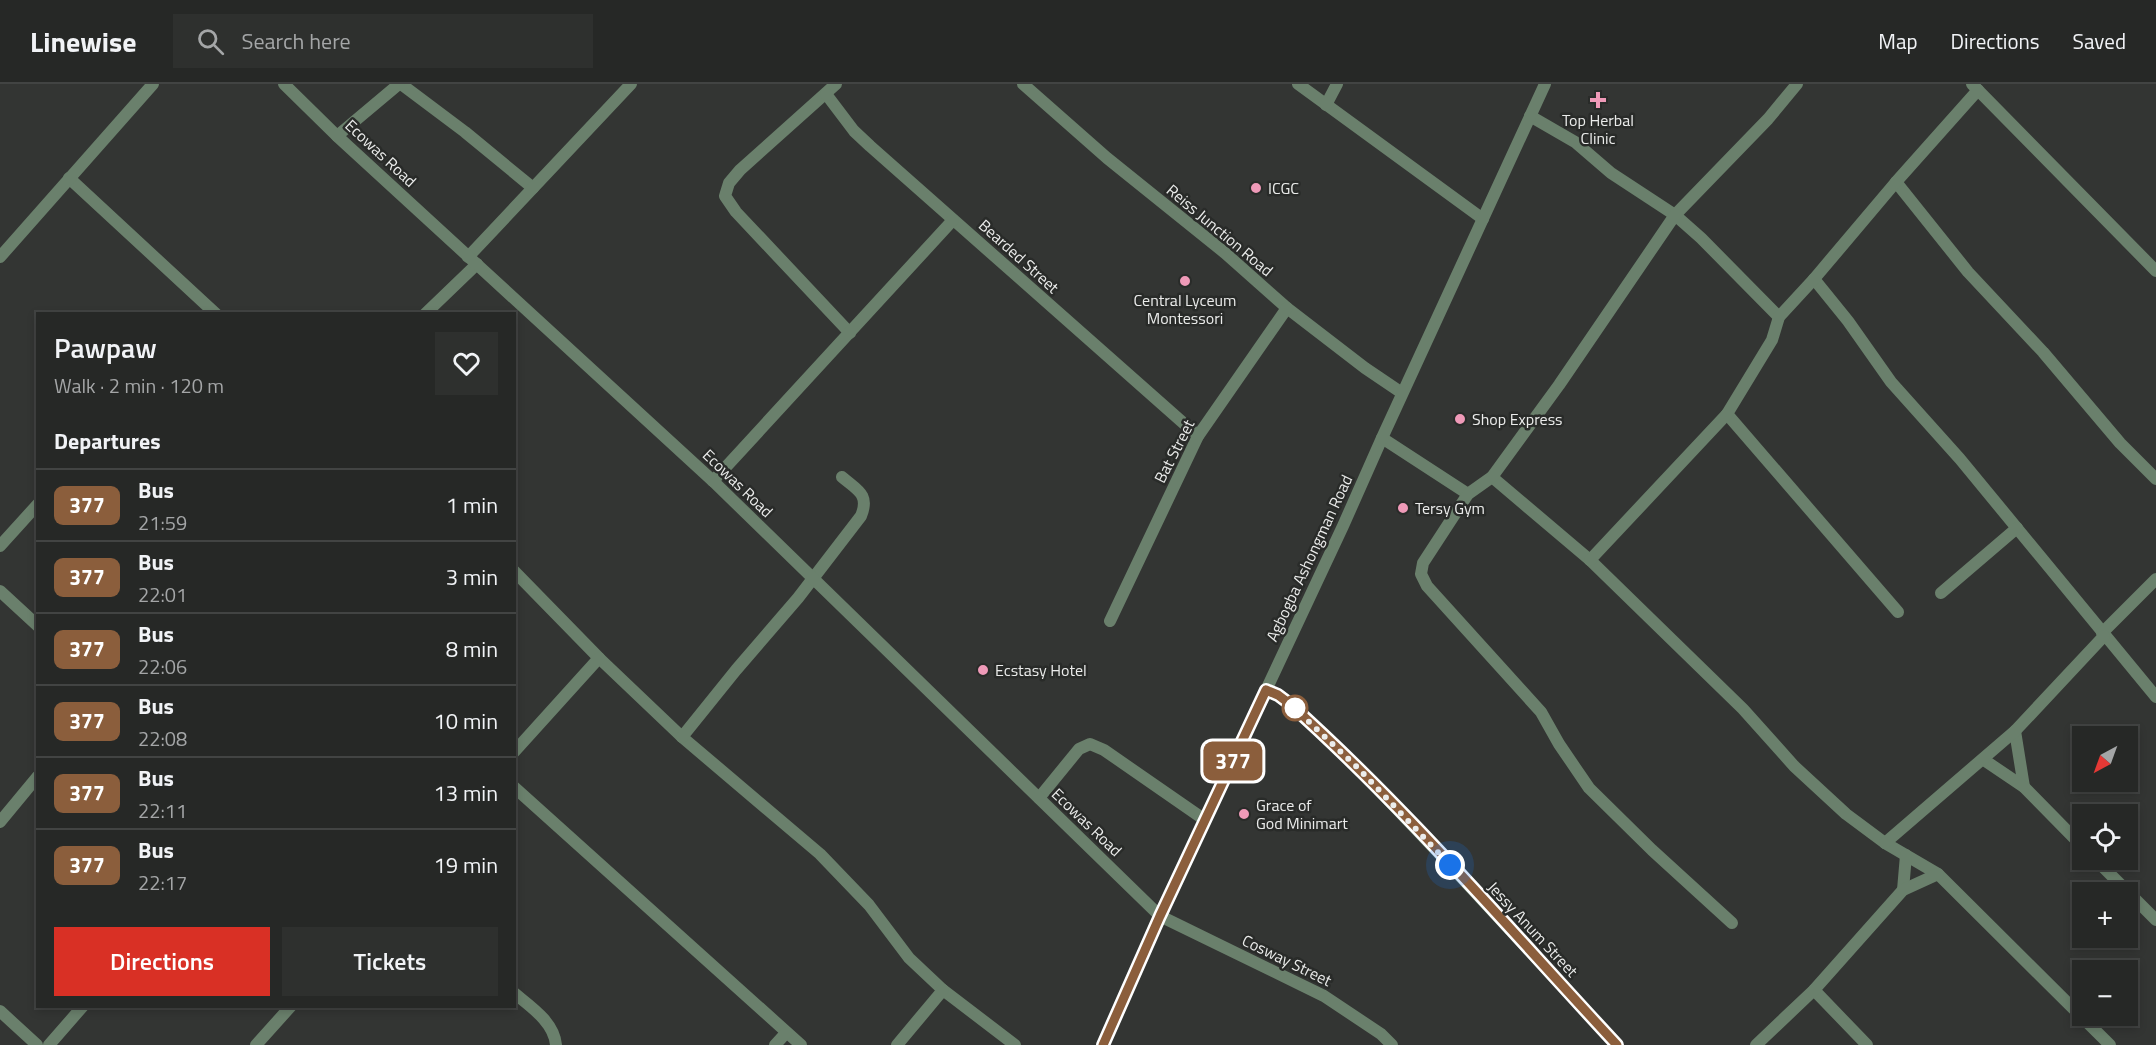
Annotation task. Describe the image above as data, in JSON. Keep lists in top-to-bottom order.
{
  "streets": {
    "street": [
      "Ecowas Road",
      "Reiss Junction Road",
      "Bearded Street",
      "Bat Street",
      "Agbogba Ashongman Road",
      "Jessy Anum Street",
      "Cosway Street"
    ]
  },
  "crossings": [
    ["Ecowas Road", "Agbogba Ashongman Road"],
    ["Ecowas Road", "Cosway Street"],
    ["Reiss Junction Road", "Bat Street"],
    ["Reiss Junction Road", "Agbogba Ashongman Road"],
    ["Bearded Street", "Bat Street"],
    ["Agbogba Ashongman Road", "Jessy Anum Street"],
    ["Agbogba Ashongman Road", "Cosway Street"]
  ],
  "places": {
    "health": ["Top Herbal Clinic"],
    "other": [
      "ICGC",
      "Central Lyceum Montessori",
      "Shop Express",
      "Tersy Gym",
      "Ecstasy Hotel",
      "Grace of God Minimart"
    ]
  },
  "lines": ["bus line 377"],
  "north": "bottom left",
  "page": {
    "header": "Linewise",
    "search": "Search here",
    "nav": ["Map", "Directions", "Saved"],
    "on_map": "377",
    "heading": [
      ["Pawpaw", "Walk · 2 min · 120 m"],
      "Departures"
    ],
    "list": [
      {
        "mark": "377",
        "name": "Bus",
        "note": "21:59",
        "value": "1 min"
      },
      {
        "mark": "377",
        "name": "Bus",
        "note": "22:01",
        "value": "3 min"
      },
      {
        "mark": "377",
        "name": "Bus",
        "note": "22:06",
        "value": "8 min"
      },
      {
        "mark": "377",
        "name": "Bus",
        "note": "22:08",
        "value": "10 min"
      },
      {
        "mark": "377",
        "name": "Bus",
        "note": "22:11",
        "value": "13 min"
      },
      {
        "mark": "377",
        "name": "Bus",
        "note": "22:17",
        "value": "19 min"
      }
    ],
    "map_buttons": ["+", "−"],
    "buttons": ["Directions", "Tickets"]
  }
}
